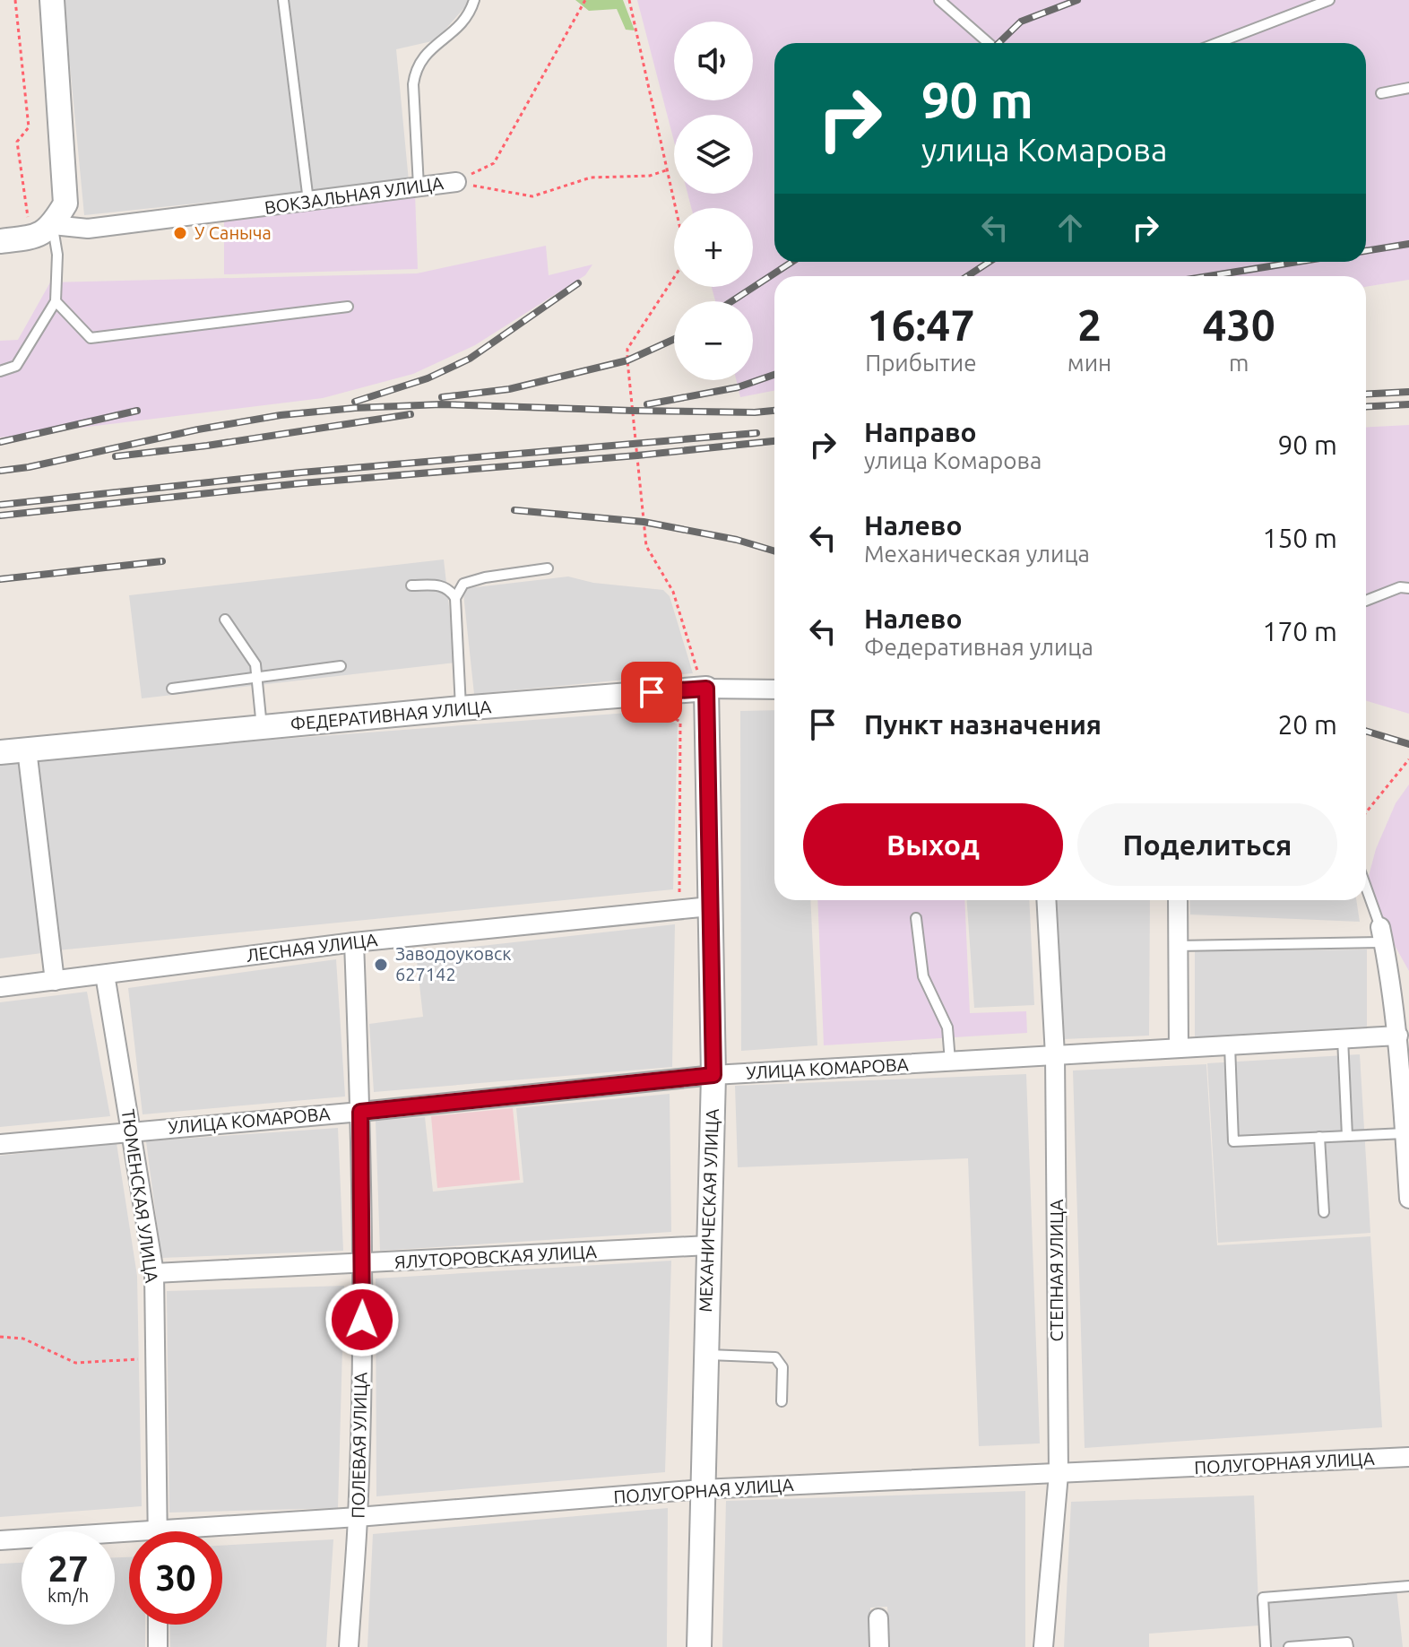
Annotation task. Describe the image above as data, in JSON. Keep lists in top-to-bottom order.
{
  "streets": {
    "street": [
      "ВОКЗАЛЬНАЯ УЛИЦА",
      "ФЕДЕРАТИВНАЯ УЛИЦА",
      "ЛЕСНАЯ УЛИЦА",
      "УЛИЦА КОМАРОВА",
      "ТЮМЕНСКАЯ УЛИЦА",
      "МЕХАНИЧЕСКАЯ УЛИЦА",
      "ЯЛУТОРОВСКАЯ УЛИЦА",
      "СТЕПНАЯ УЛИЦА",
      "ПОЛЕВАЯ УЛИЦА",
      "ПОЛУГОРНАЯ УЛИЦА"
    ]
  },
  "crossings": [
    ["ФЕДЕРАТИВНАЯ УЛИЦА", "МЕХАНИЧЕСКАЯ УЛИЦА"],
    ["ЛЕСНАЯ УЛИЦА", "ТЮМЕНСКАЯ УЛИЦА"],
    ["ЛЕСНАЯ УЛИЦА", "МЕХАНИЧЕСКАЯ УЛИЦА"],
    ["ЛЕСНАЯ УЛИЦА", "ПОЛЕВАЯ УЛИЦА"],
    ["УЛИЦА КОМАРОВА", "ТЮМЕНСКАЯ УЛИЦА"],
    ["УЛИЦА КОМАРОВА", "МЕХАНИЧЕСКАЯ УЛИЦА"],
    ["УЛИЦА КОМАРОВА", "СТЕПНАЯ УЛИЦА"],
    ["УЛИЦА КОМАРОВА", "ПОЛЕВАЯ УЛИЦА"],
    ["ТЮМЕНСКАЯ УЛИЦА", "ЯЛУТОРОВСКАЯ УЛИЦА"],
    ["МЕХАНИЧЕСКАЯ УЛИЦА", "ЯЛУТОРОВСКАЯ УЛИЦА"],
    ["МЕХАНИЧЕСКАЯ УЛИЦА", "ПОЛУГОРНАЯ УЛИЦА"],
    ["ЯЛУТОРОВСКАЯ УЛИЦА", "ПОЛЕВАЯ УЛИЦА"],
    ["СТЕПНАЯ УЛИЦА", "ПОЛУГОРНАЯ УЛИЦА"],
    ["ПОЛЕВАЯ УЛИЦА", "ПОЛУГОРНАЯ УЛИЦА"]
  ],
  "places": ["У Саныча", "Заводоуковск 627142"],
  "page": {
    "map_buttons": ["+", "−"],
    "turn": ["90 m", "улица Комарова"],
    "eta": [
      "16:47",
      "Прибытие",
      "2",
      "мин",
      "430",
      "m"
    ],
    "list": [
      {
        "name": "Направо",
        "note": "улица Комарова",
        "value": "90 m"
      },
      {
        "name": "Налево",
        "note": "Механическая улица",
        "value": "150 m"
      },
      {
        "name": "Налево",
        "note": "Федеративная улица",
        "value": "170 m"
      },
      {
        "name": "Пункт назначения",
        "value": "20 m"
      }
    ],
    "buttons": ["Выход", "Поделиться"],
    "speed": "27 km/h",
    "limit": "30"
  }
}
